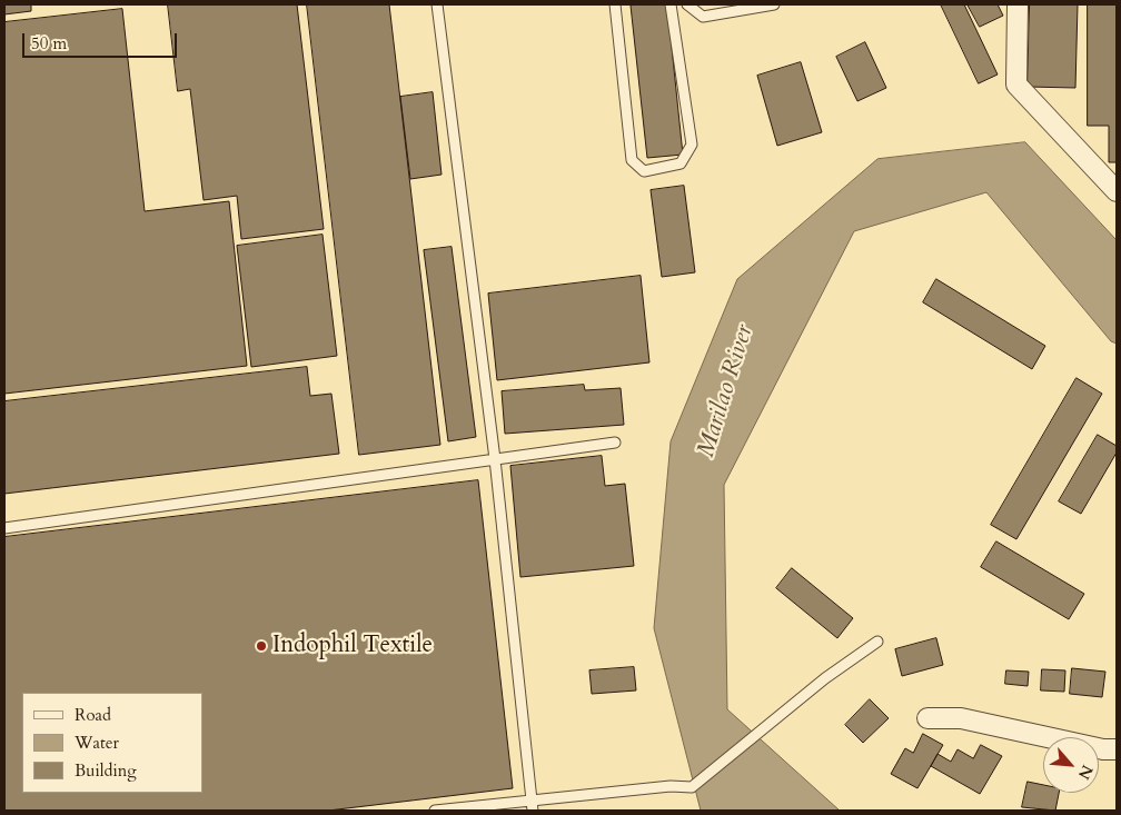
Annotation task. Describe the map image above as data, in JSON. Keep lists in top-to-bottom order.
{
  "water": ["Marilao River"],
  "places": ["Indophil Textile"],
  "legend": ["Road", "Water", "Building"],
  "scale_bar": "50 m",
  "north": "bottom right"
}
